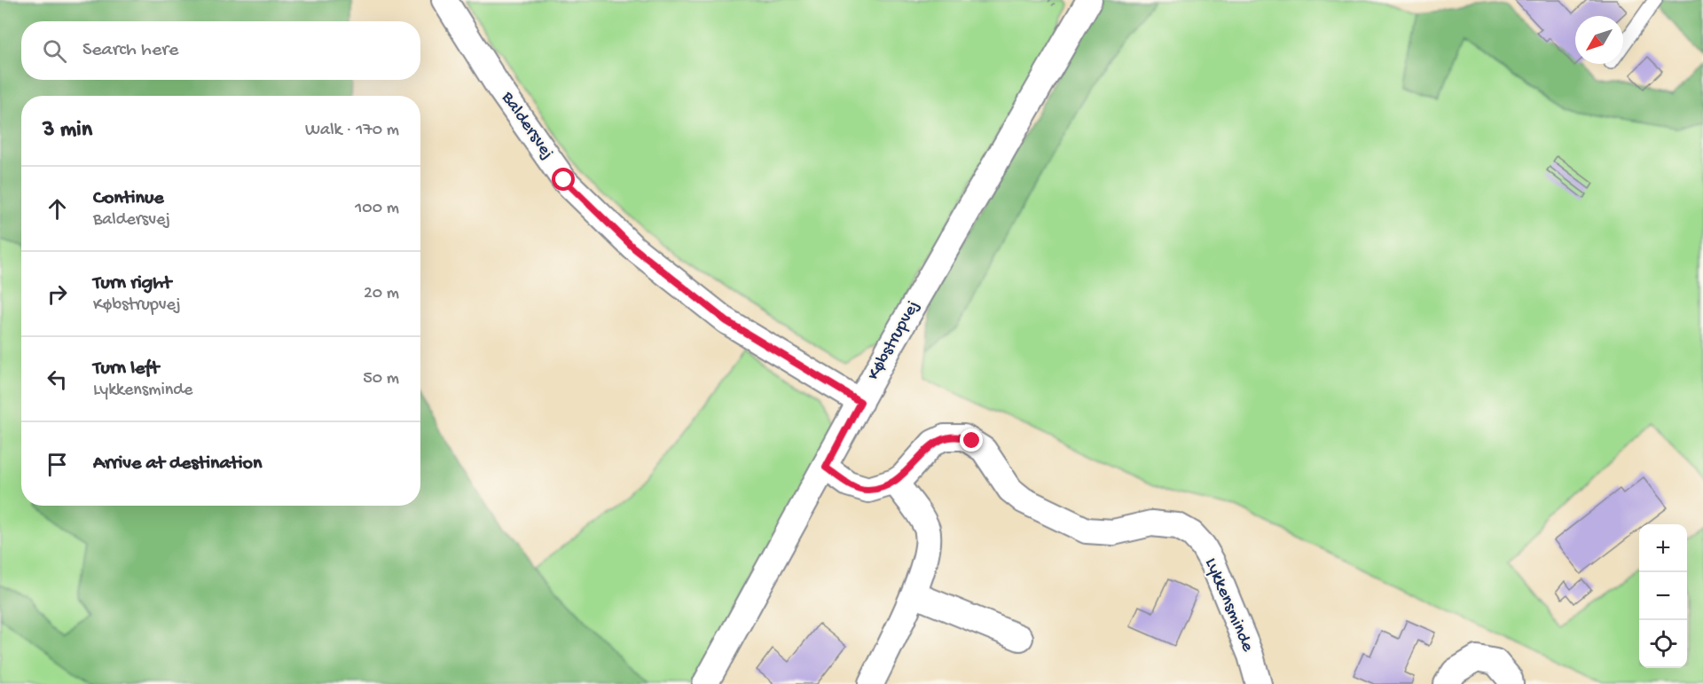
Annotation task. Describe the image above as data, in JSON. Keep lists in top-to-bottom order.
{
  "streets": {
    "street": ["Baldersvej", "Købstrupvej", "Lykkensminde"]
  },
  "crossings": [
    ["Baldersvej", "Købstrupvej"],
    ["Købstrupvej", "Lykkensminde"]
  ],
  "north": "bottom left",
  "page": {
    "search": "Search here",
    "heading": ["3 min", "Walk · 170 m"],
    "list": [
      ["Continue", "Baldersvej", "100 m"],
      ["Turn right", "Købstrupvej", "20 m"],
      ["Turn left", "Lykkensminde", "50 m"],
      "Arrive at destination"
    ],
    "map_buttons": ["+", "−"]
  }
}
